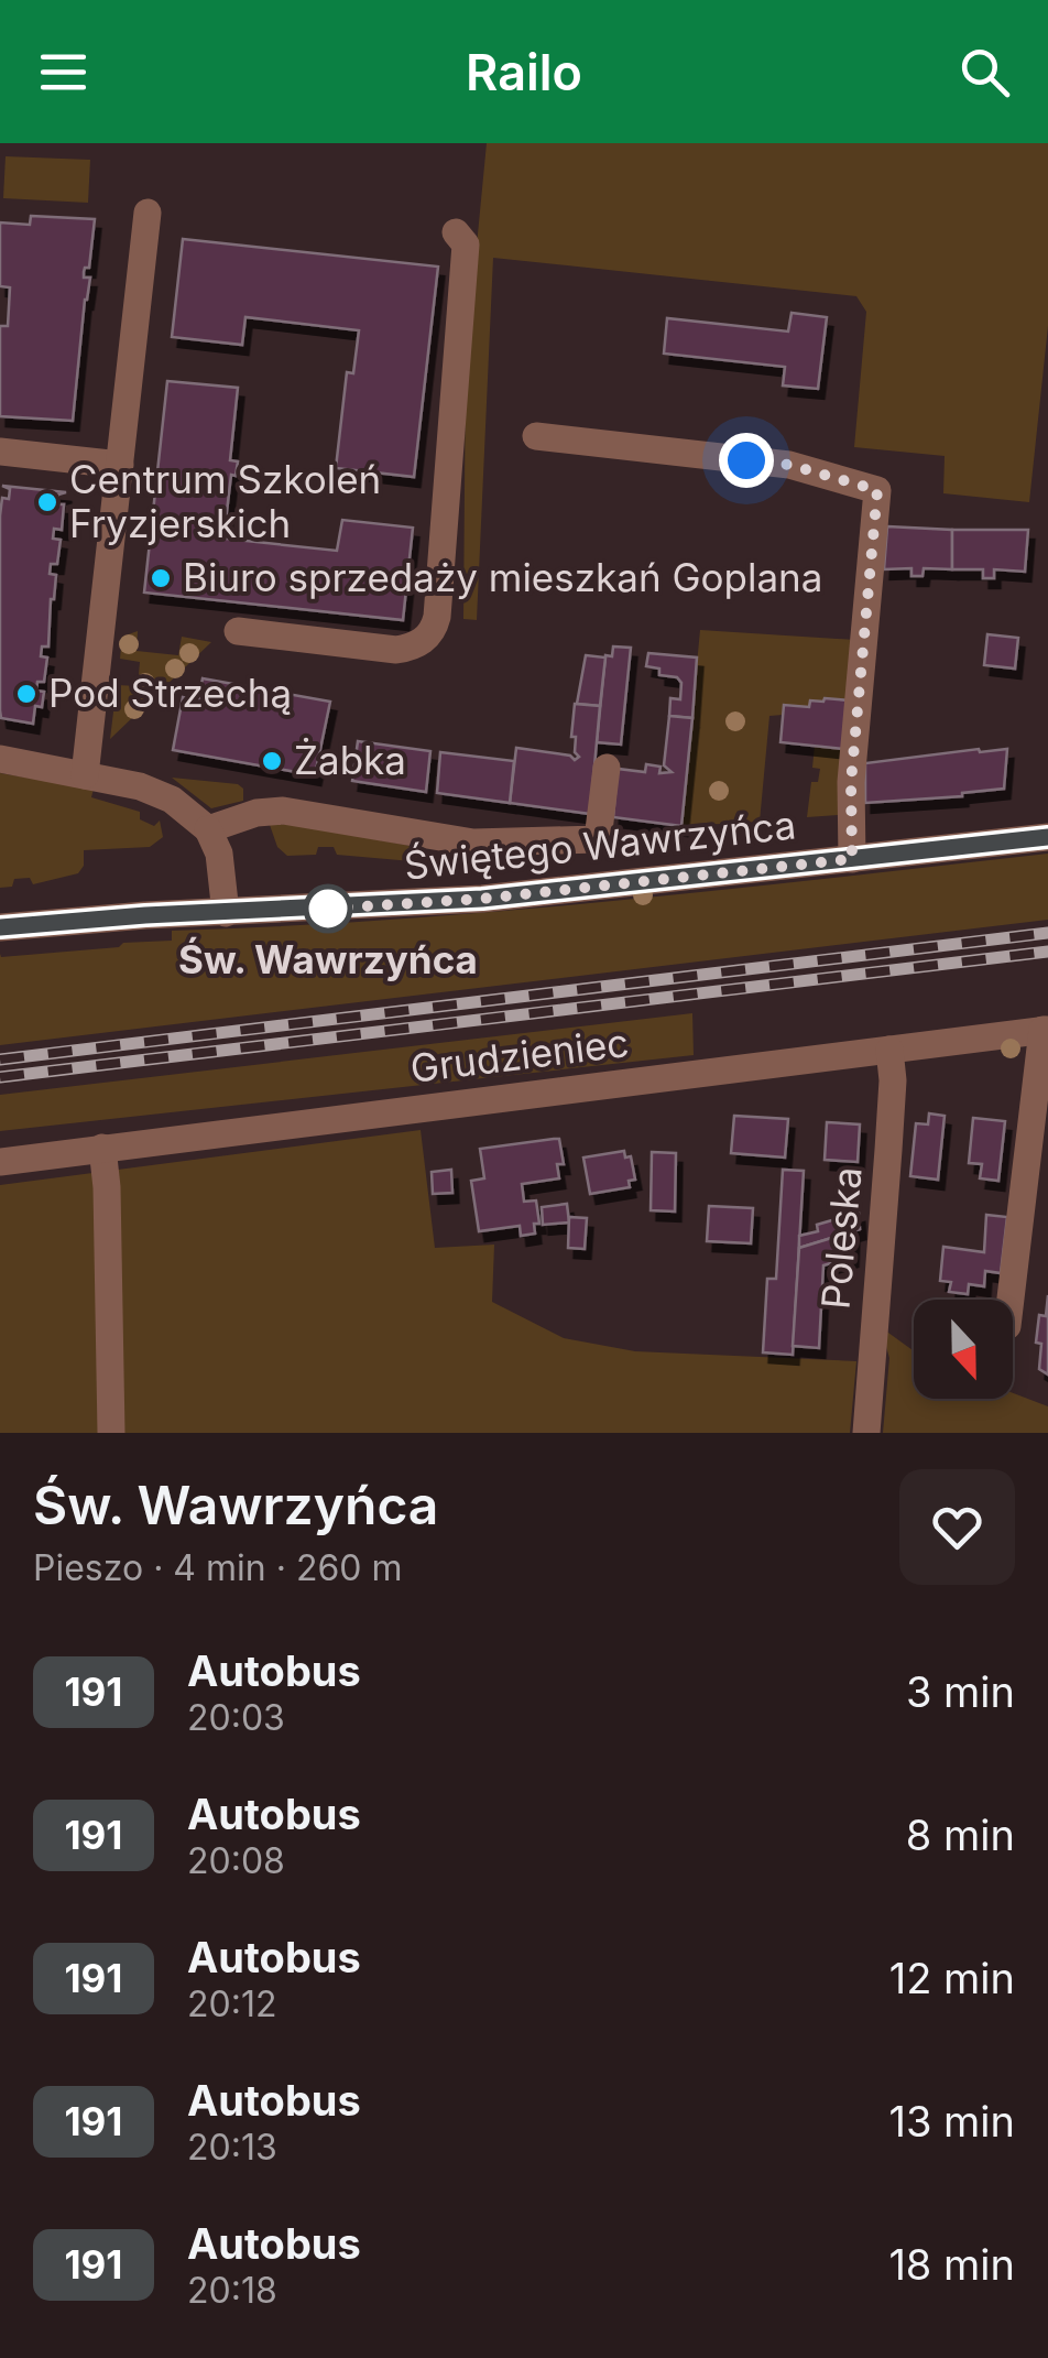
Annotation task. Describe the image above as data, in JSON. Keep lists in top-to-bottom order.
{
  "streets": {
    "street": ["Świętego Wawrzyńca", "Grudzieniec", "Poleska"]
  },
  "crossings": [
    ["Grudzieniec", "Poleska"]
  ],
  "places": [
    "Centrum Szkoleń Fryzjerskich",
    "Biuro sprzedaży mieszkań Goplana",
    "Pod Strzechą",
    "Żabka",
    "Św. Wawrzyńca"
  ],
  "lines": ["bus line 191"],
  "north": "bottom",
  "page": {
    "header": "Railo",
    "heading": ["Św. Wawrzyńca", "Pieszo · 4 min · 260 m"],
    "list": [
      {
        "mark": "191",
        "name": "Autobus",
        "note": "20:03",
        "value": "3 min"
      },
      {
        "mark": "191",
        "name": "Autobus",
        "note": "20:08",
        "value": "8 min"
      },
      {
        "mark": "191",
        "name": "Autobus",
        "note": "20:12",
        "value": "12 min"
      },
      {
        "mark": "191",
        "name": "Autobus",
        "note": "20:13",
        "value": "13 min"
      },
      {
        "mark": "191",
        "name": "Autobus",
        "note": "20:18",
        "value": "18 min"
      }
    ]
  }
}
